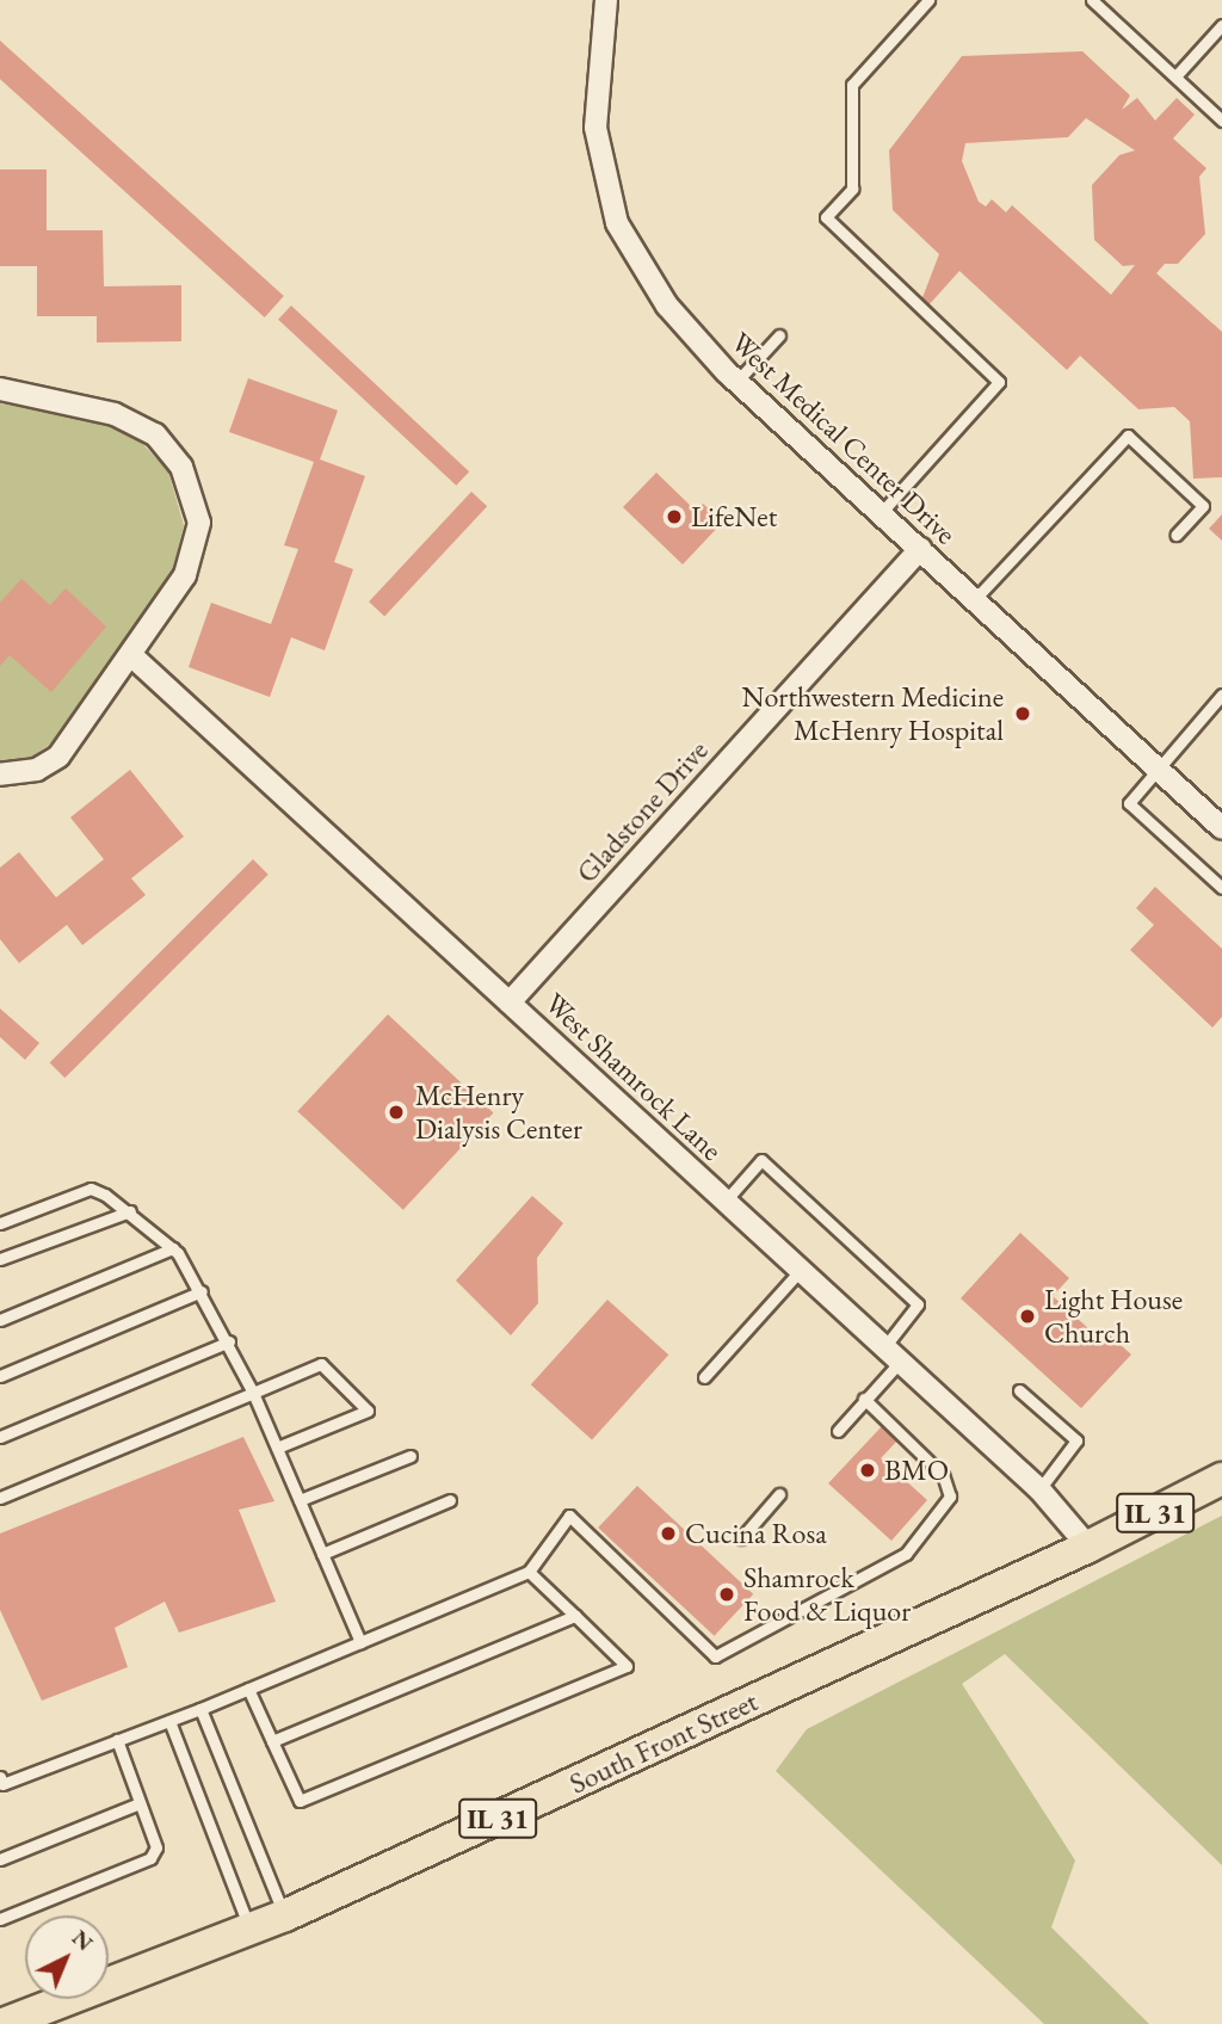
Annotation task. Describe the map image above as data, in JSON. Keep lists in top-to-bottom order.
{
  "streets": {
    "main road": ["IL 31", "South Front Street"],
    "street": ["West Medical Center Drive", "Gladstone Drive", "West Shamrock Lane"]
  },
  "crossings": [
    ["West Medical Center Drive", "Gladstone Drive"],
    ["Gladstone Drive", "West Shamrock Lane"],
    ["West Shamrock Lane", "South Front Street"]
  ],
  "places": [
    "LifeNet",
    "Northwestern Medicine McHenry Hospital",
    "McHenry Dialysis Center",
    "Light House Church",
    "BMO",
    "Cucina Rosa",
    "Shamrock Food & Liquor"
  ],
  "north": "top right"
}
